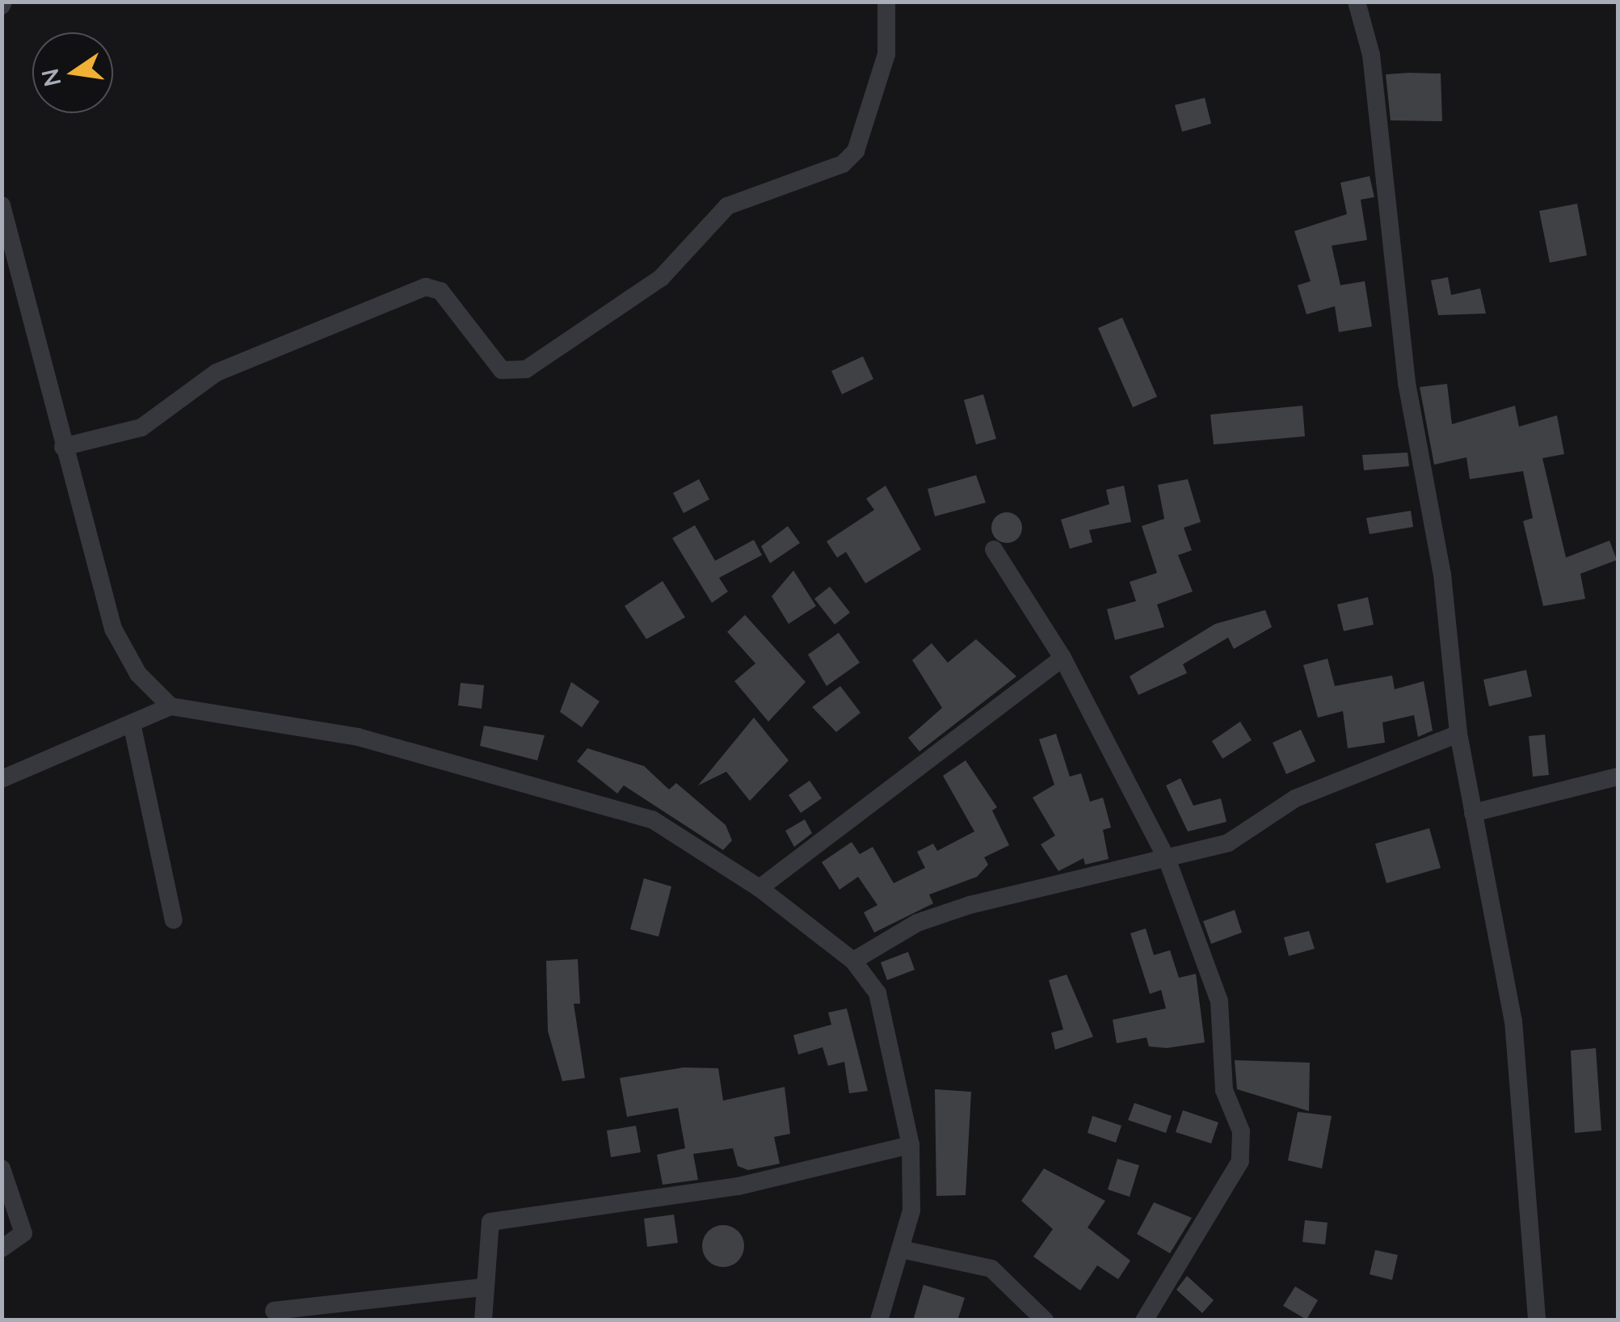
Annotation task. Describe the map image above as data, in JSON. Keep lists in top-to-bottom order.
{
  "north": "left"
}
